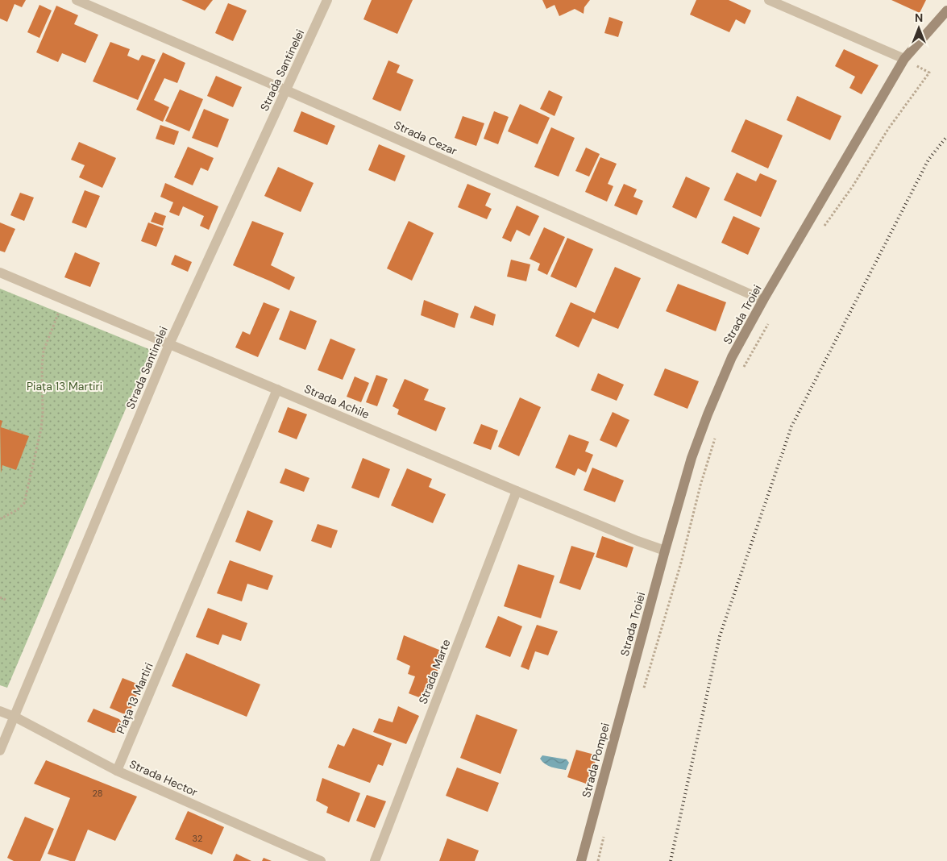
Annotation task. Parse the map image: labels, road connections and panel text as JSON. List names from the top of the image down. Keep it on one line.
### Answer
{"streets":{"main road":["Strada Troiei","Strada Pompei"],"street":["Strada Santinelei","Strada Cezar","Strada Achile","Strada Marte","Piața 13 Martiri","Strada Hector"]},"crossings":[["Strada Santinelei","Strada Cezar"],["Strada Santinelei","Strada Achile"],["Strada Santinelei","Strada Hector"],["Strada Cezar","Strada Troiei"],["Strada Troiei","Strada Achile"],["Strada Troiei","Strada Pompei"],["Strada Achile","Strada Marte"],["Strada Achile","Piața 13 Martiri"],["Piața 13 Martiri","Strada Hector"]],"parks":["Piața 13 Martiri"],"house_numbers":["28","32"],"north":"top"}
